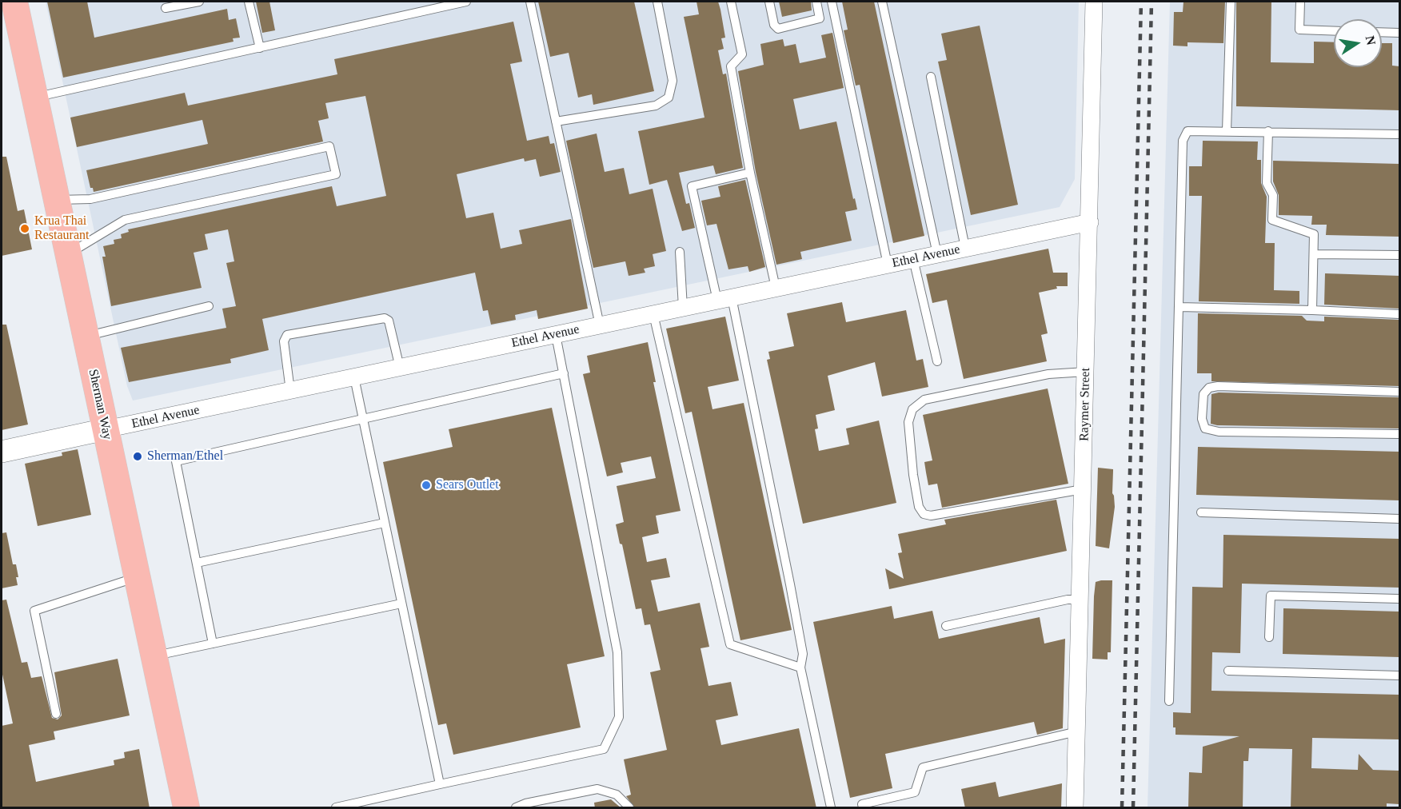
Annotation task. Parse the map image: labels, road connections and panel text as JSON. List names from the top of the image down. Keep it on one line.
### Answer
{"streets":{"main road":["Sherman Way"],"street":["Ethel Avenue","Raymer Street"]},"crossings":[["Ethel Avenue","Sherman Way"],["Ethel Avenue","Raymer Street"]],"places":["Krua Thai Restaurant","Sherman/Ethel","Sears Outlet"],"north":"right"}
